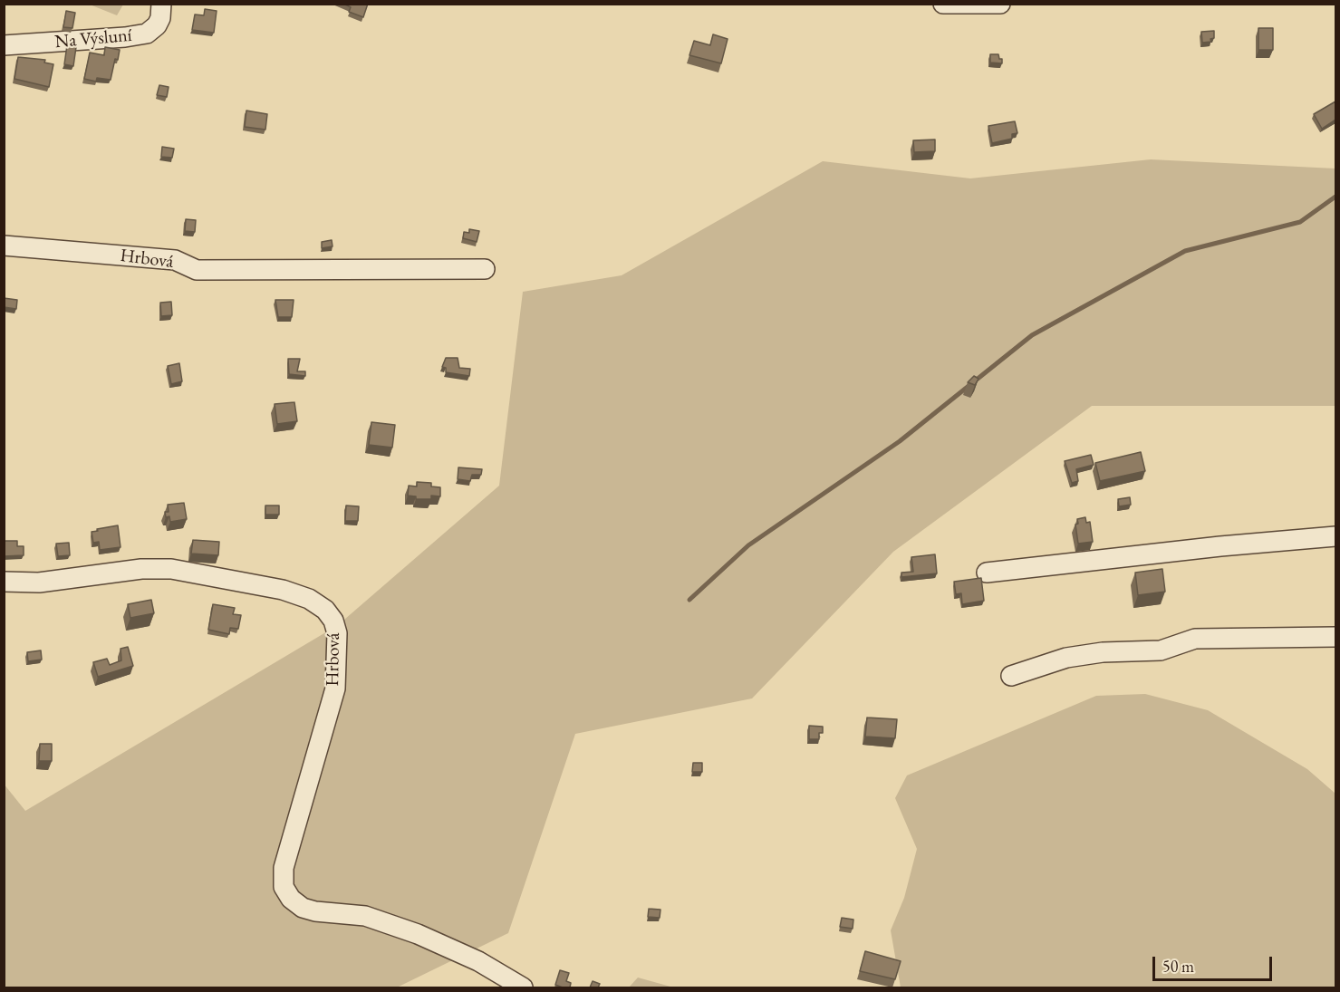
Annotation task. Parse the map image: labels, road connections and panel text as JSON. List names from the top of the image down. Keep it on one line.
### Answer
{"streets":{"street":["Na Výsluní","Hrbová"]},"scale_bar":"50 m"}
